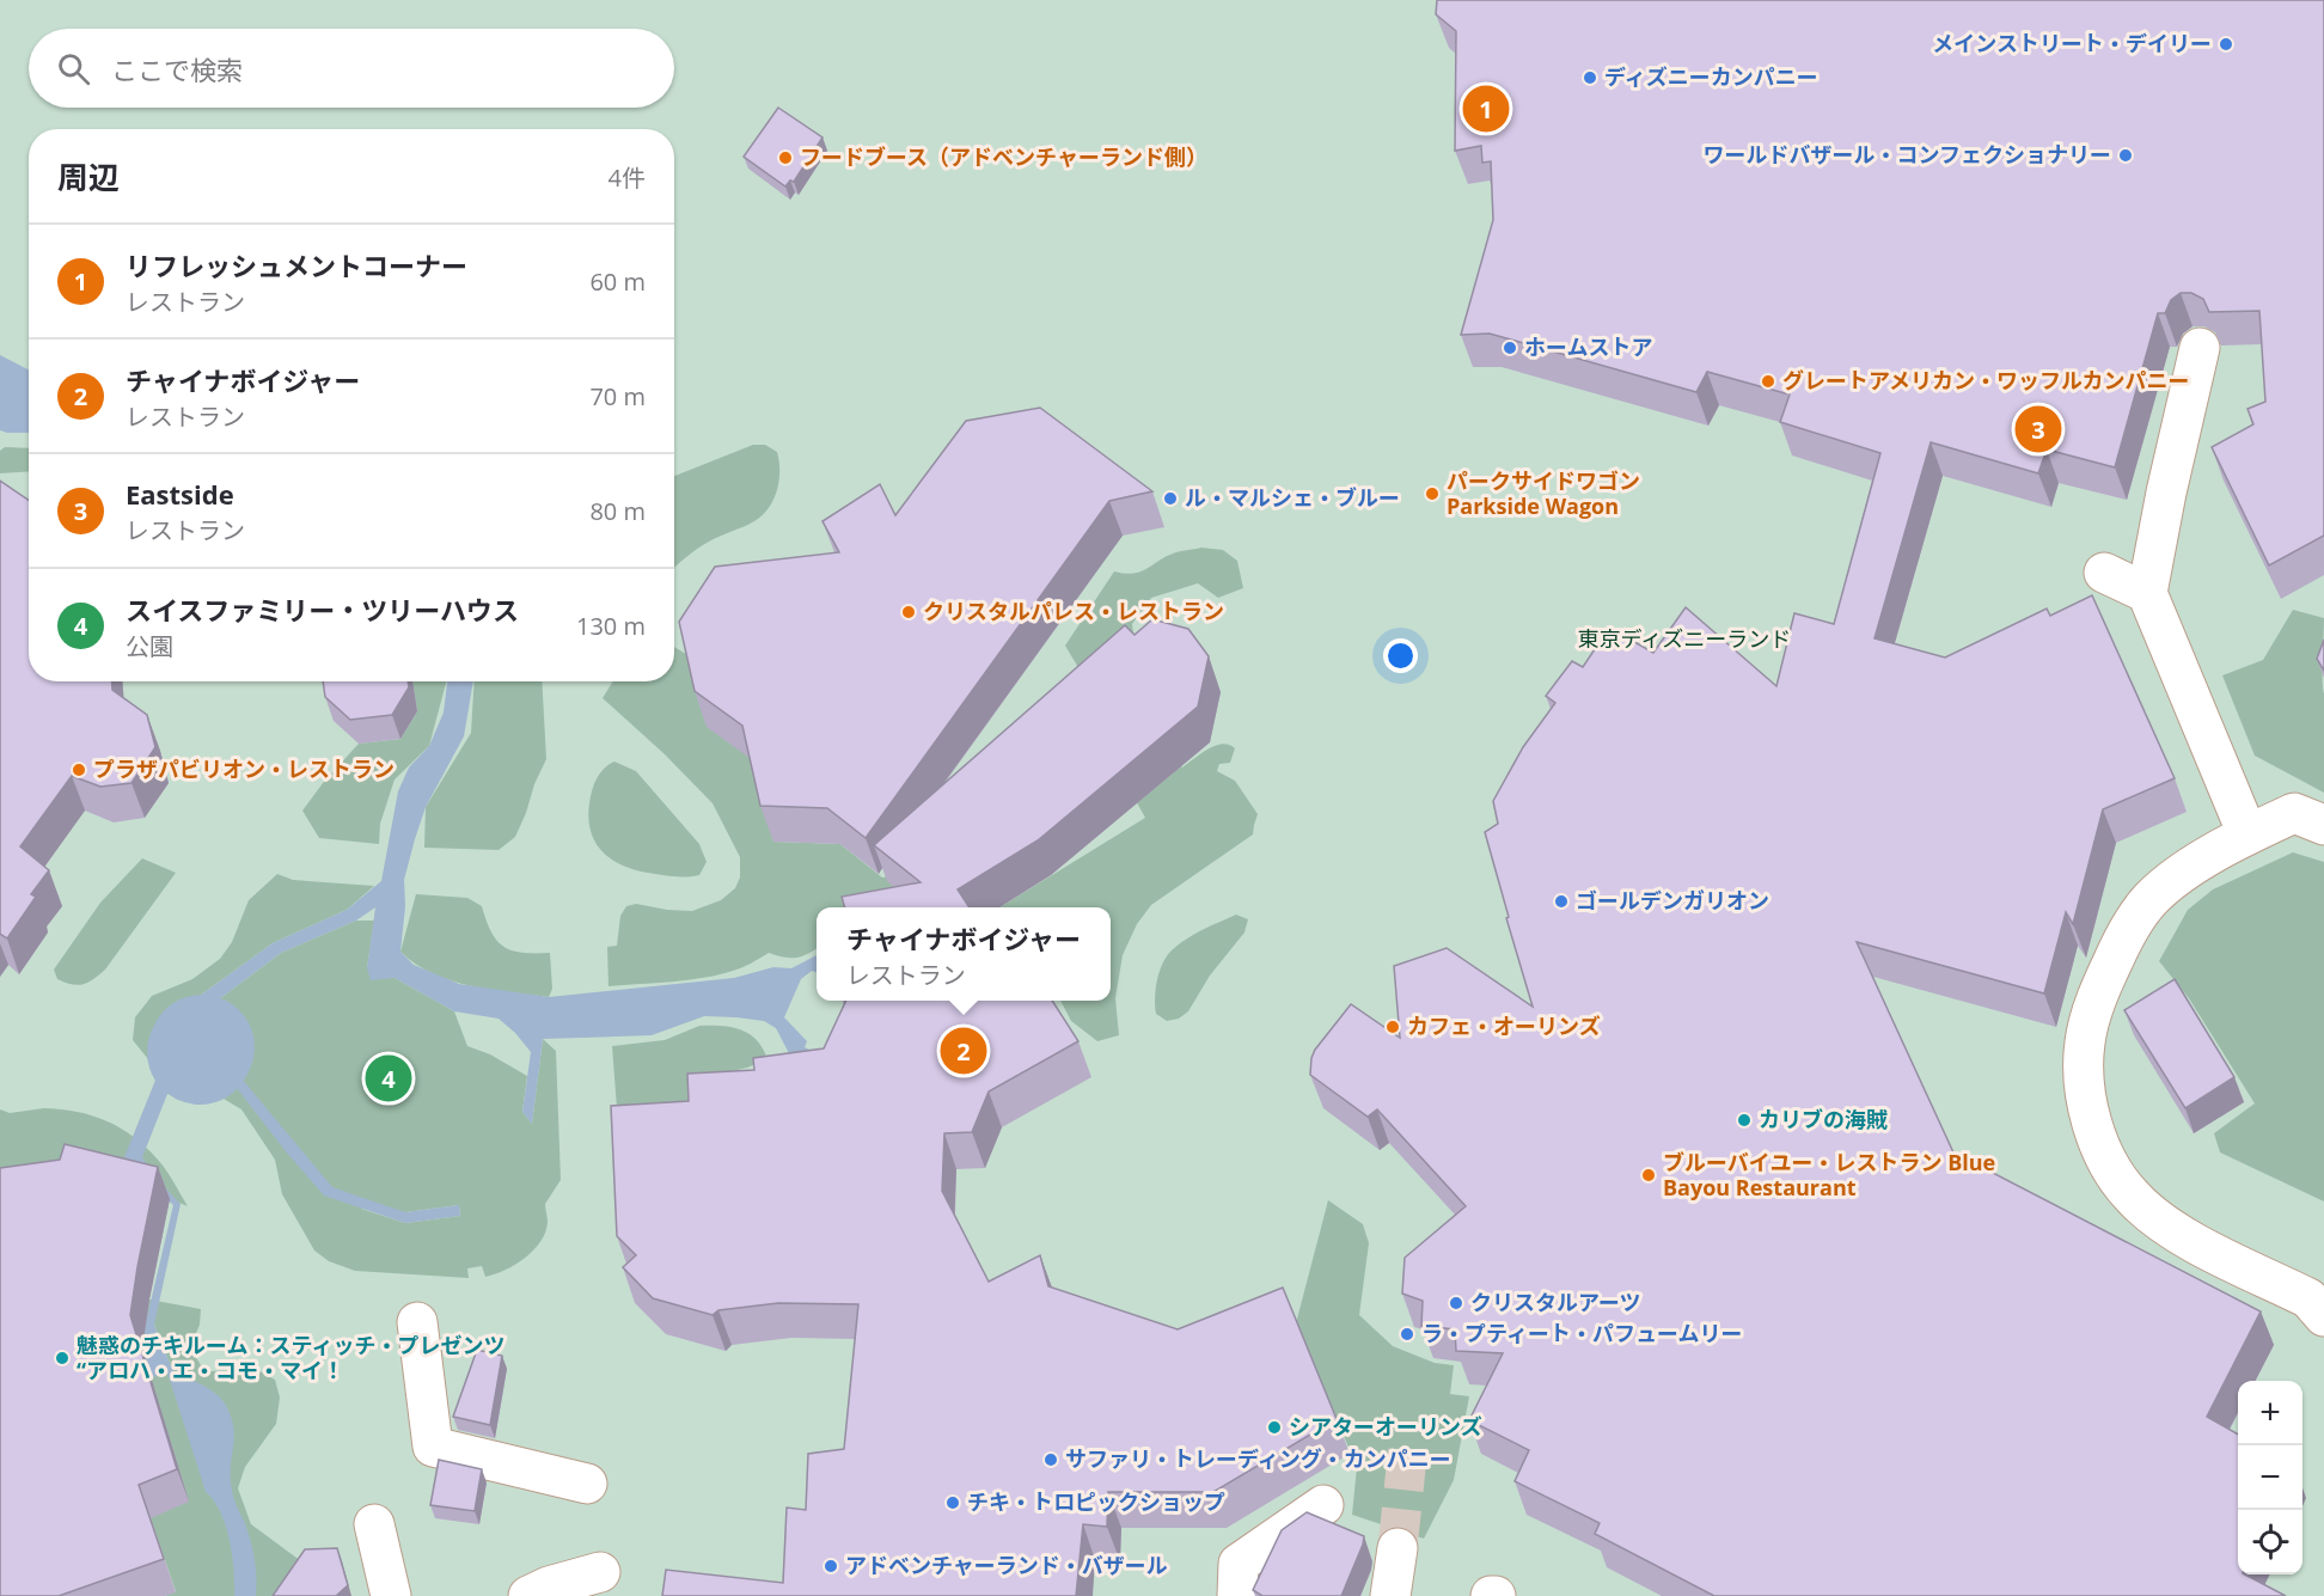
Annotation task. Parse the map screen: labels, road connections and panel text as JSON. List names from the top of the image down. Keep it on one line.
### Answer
{"parks":["東京ディズニーランド"],"places":["メインストリート・デイリー","ディズニーカンパニー","ワールドバザール・コンフェクショナリー","フードブース（アドベンチャーランド側）","ホームストア","グレートアメリカン・ワッフルカンパニー","パークサイドワゴン Parkside Wagon","ル・マルシェ・ブルー","クリスタルパレス・レストラン","プラザパビリオン・レストラン","ゴールデンガリオン","カフェ・オーリンズ","カリブの海賊","ブルーバイユー・レストラン Blue Bayou Restaurant","クリスタルアーツ","ラ・プティート・パフュームリー","魅惑のチキルーム：スティッチ・プレゼンツ “アロハ・エ・コモ・マイ！","シアターオーリンズ","サファリ・トレーディング・カンパニー","チキ・トロピックショップ","アドベンチャーランド・バザール"],"page":{"search":"ここで検索","pins":["1","3","2","4"],"heading":["周辺","4件"],"list":[{"mark":"1","name":"リフレッシュメントコーナー","note":"レストラン","value":"60 m"},{"mark":"2","name":"チャイナボイジャー","note":"レストラン","value":"70 m"},{"mark":"3","name":"Eastside","note":"レストラン","value":"80 m"},{"mark":"4","name":"スイスファミリー・ツリーハウス","note":"公園","value":"130 m"}],"popup":["チャイナボイジャー","レストラン"],"map_buttons":["+","−"]}}
